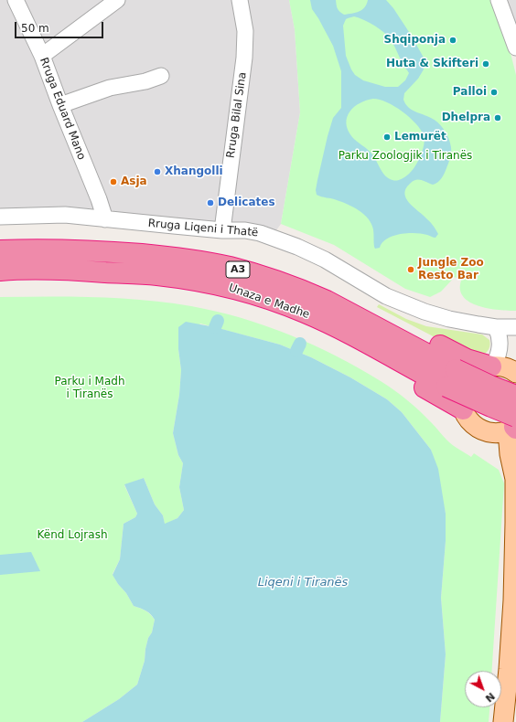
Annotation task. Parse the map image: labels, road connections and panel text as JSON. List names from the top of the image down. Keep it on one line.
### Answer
{"streets":{"highway":["A3","Unaza e Madhe"],"street":["Rruga Eduard Mano","Rruga Bilal Sina","Rruga Liqeni i Thatë"]},"crossings":[["Rruga Eduard Mano","Rruga Liqeni i Thatë"],["Rruga Bilal Sina","Rruga Liqeni i Thatë"]],"water":["Liqeni i Tiranës"],"parks":["Parku Zoologjik i Tiranës","Parku i Madh i Tiranës","Kënd Lojrash"],"places":["Shqiponja","Huta & Skifteri","Palloi","Dhelpra","Lemurët","Xhangolli","Asja","Delicates","Jungle Zoo Resto Bar"],"scale_bar":"50 m","north":"bottom right"}
